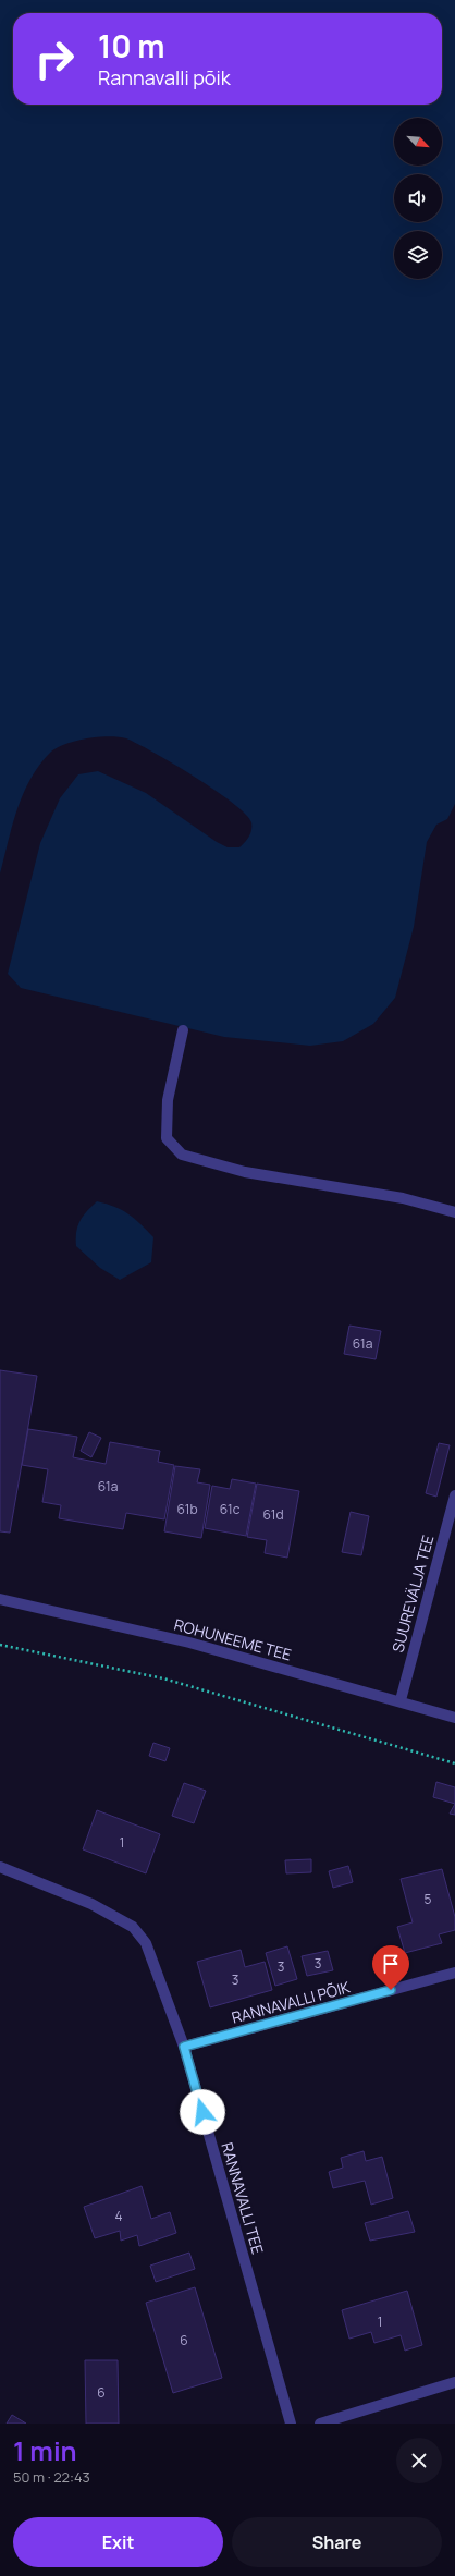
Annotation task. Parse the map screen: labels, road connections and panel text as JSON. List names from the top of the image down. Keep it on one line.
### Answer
{"streets":{"street":["SUUREVÄLJA TEE","ROHUNEEME TEE","RANNAVALLI PÕIK","RANNAVALLI TEE"]},"crossings":[["SUUREVÄLJA TEE","ROHUNEEME TEE"],["RANNAVALLI PÕIK","RANNAVALLI TEE"]],"house_numbers":["61a","61a","61b","61c","61d","1","5","3","3","3","4","1","6","6"],"north":"bottom right","page":{"turn":["10 m","Rannavalli põik"],"heading":["1 min","50 m · 22:43"],"buttons":["Exit","Share"]}}
